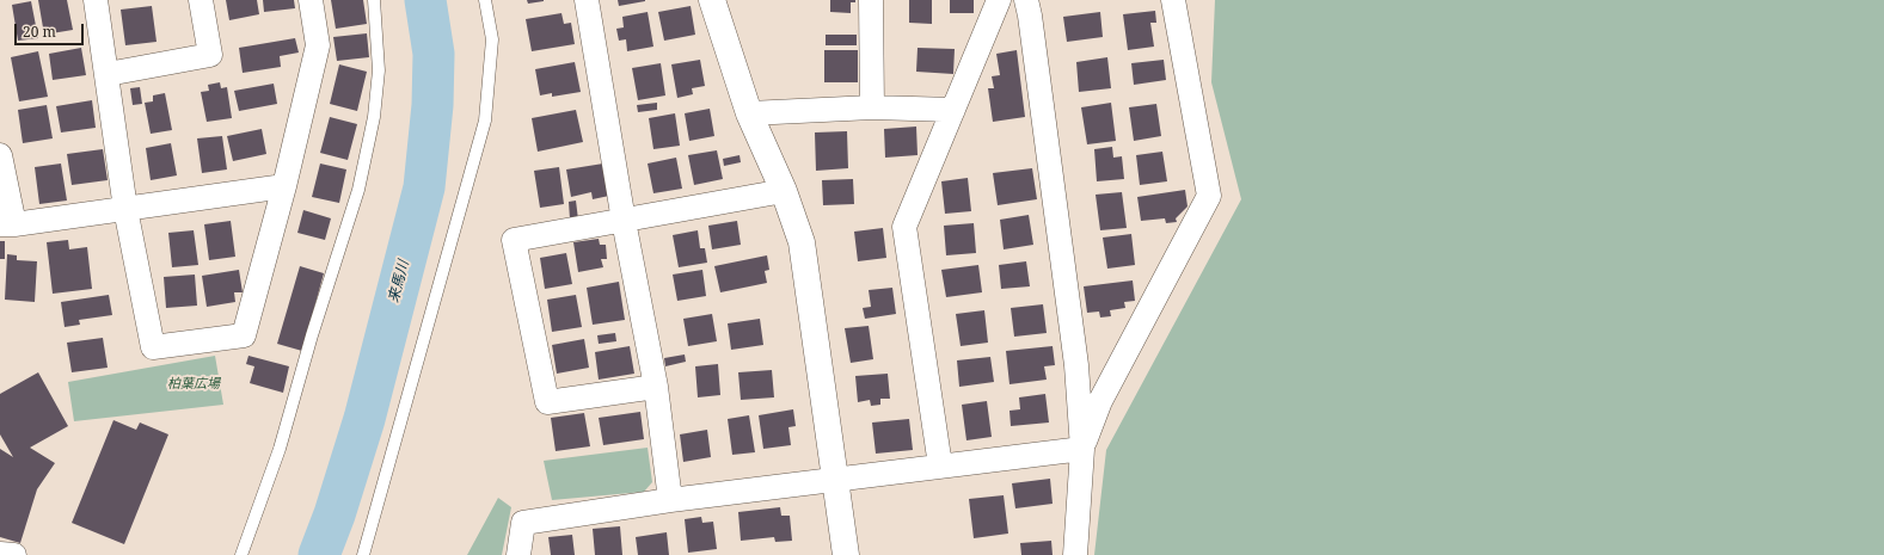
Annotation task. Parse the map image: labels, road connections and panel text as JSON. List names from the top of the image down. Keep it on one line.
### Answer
{"water":["来馬川"],"parks":["柏葉広場"],"scale_bar":"20 m"}
